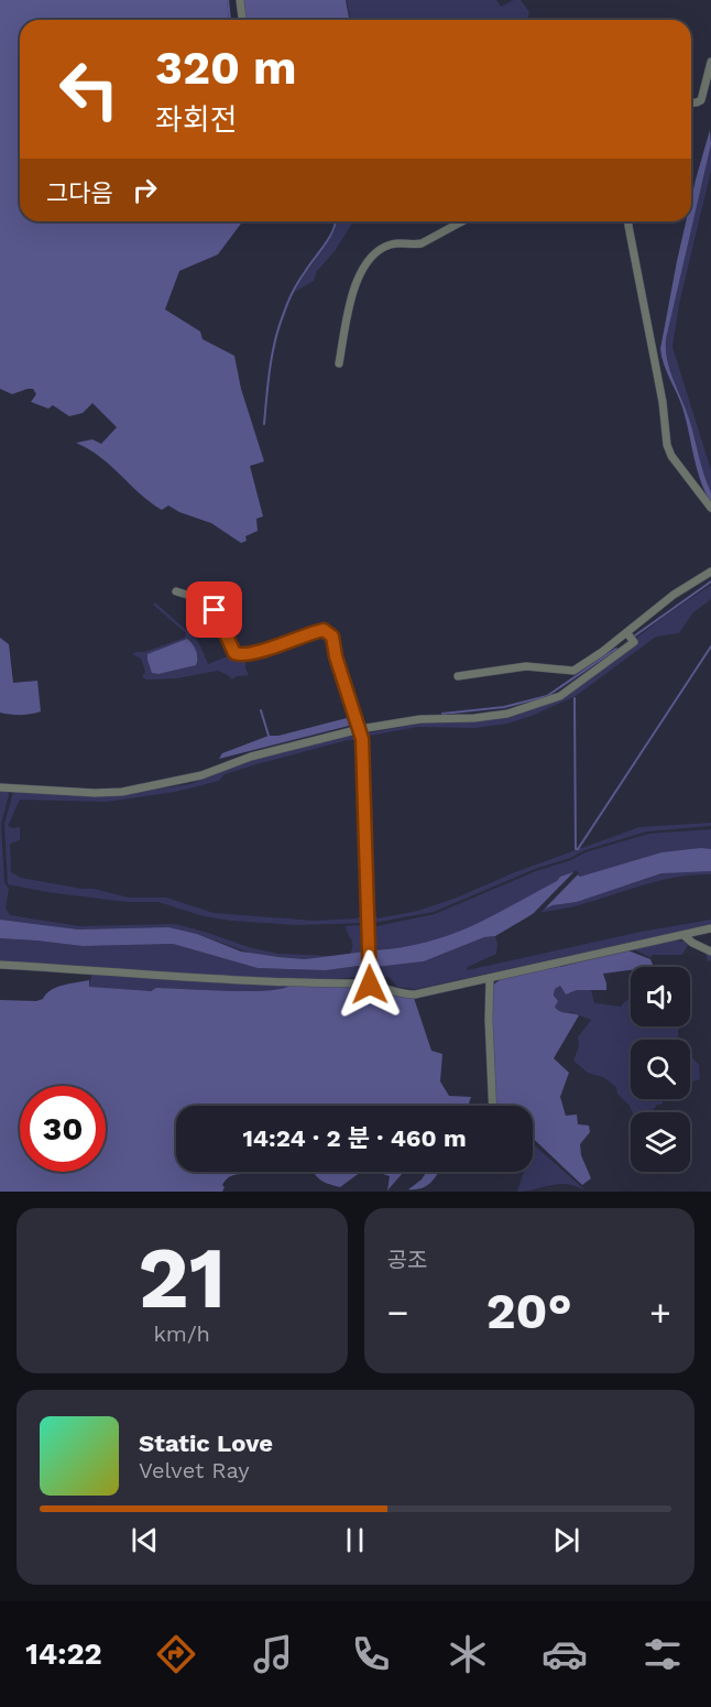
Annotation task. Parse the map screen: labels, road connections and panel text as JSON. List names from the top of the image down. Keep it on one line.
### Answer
{"page":{"turn":["320 m","좌회전"],"then":"그다음","limit":"30","trip":"14:24 · 2 분 · 460 m","tile":[["21","km/h"],"공조"],"heat":["−","20°","+"],"song":["Static Love","Velvet Ray"],"tabs":"14:22"}}
